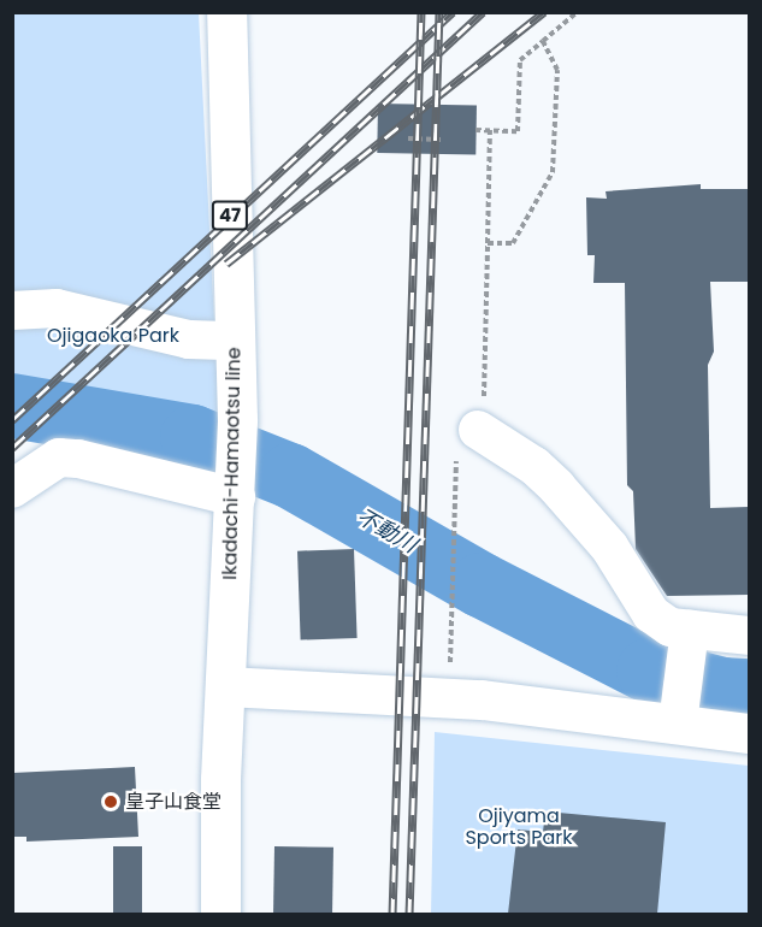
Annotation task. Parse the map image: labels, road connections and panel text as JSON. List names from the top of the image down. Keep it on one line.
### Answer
{"streets":{"main road":["47","Ikadachi-Hamaotsu line"]},"water":["不動川"],"parks":["Ojigaoka Park","Ojiyama Sports Park"],"places":["皇子山食堂"]}
